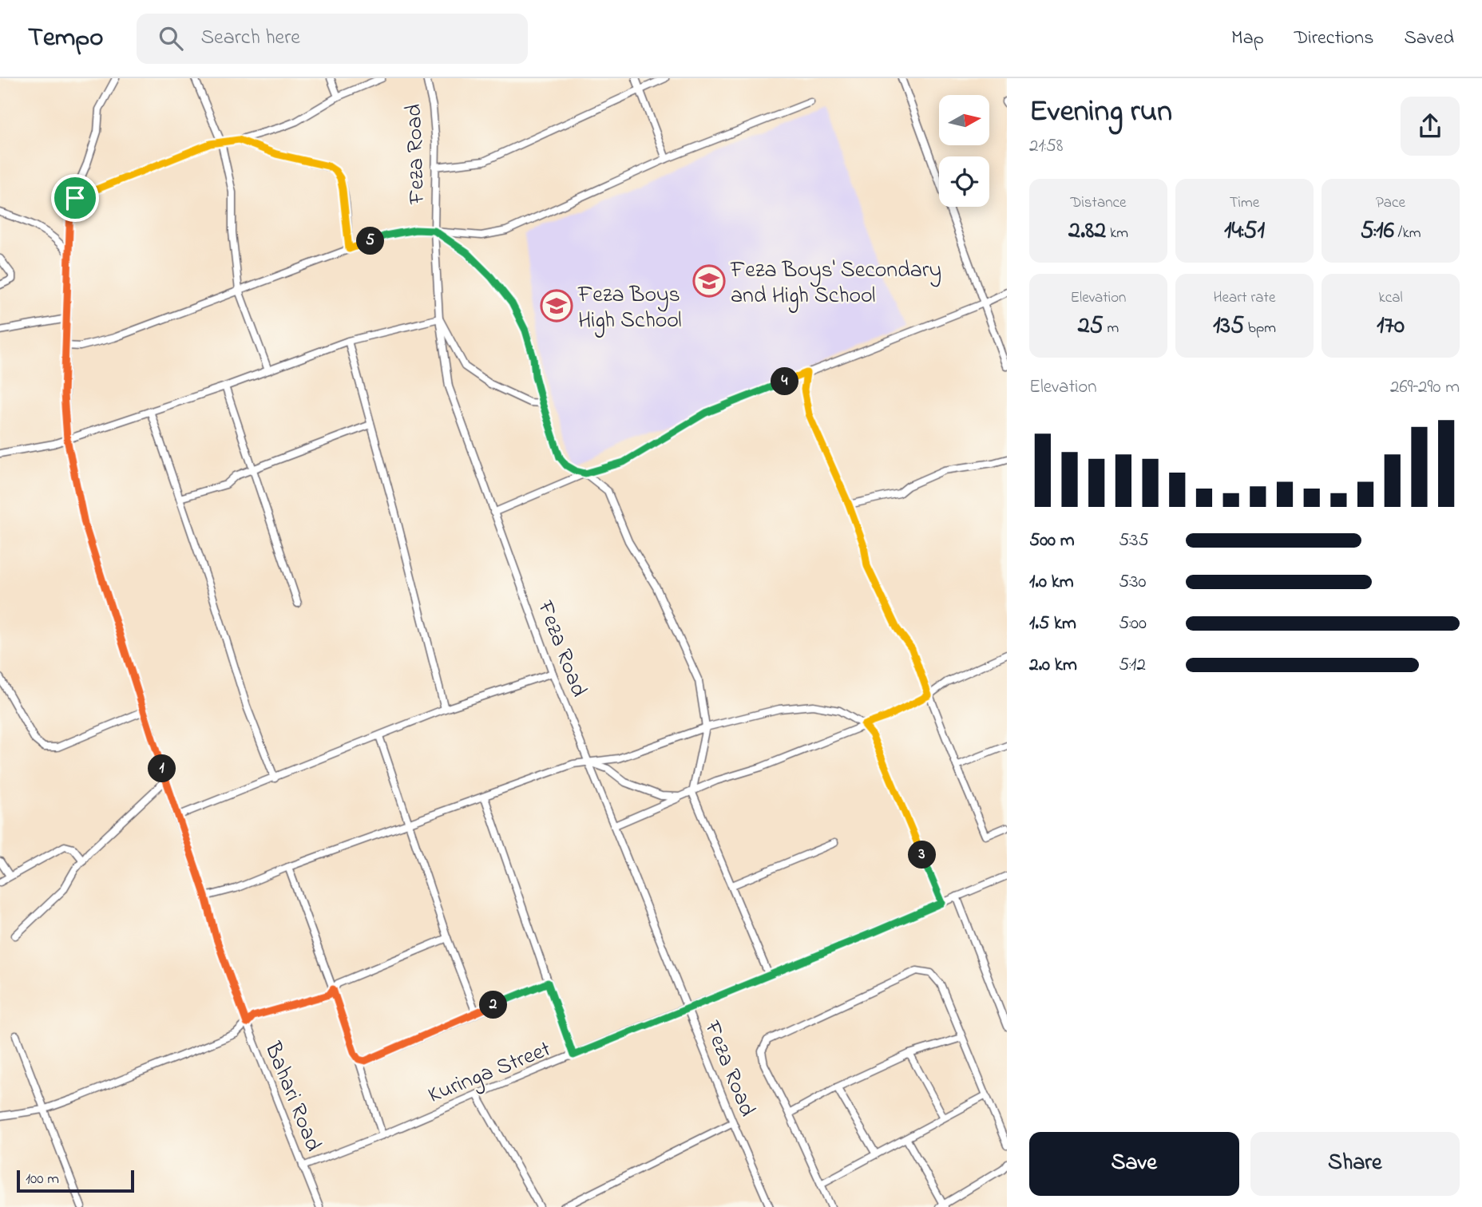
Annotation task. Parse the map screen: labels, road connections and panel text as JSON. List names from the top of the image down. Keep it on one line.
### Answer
{"streets":{"street":["Feza Road","Kuringa Street","Bahari Road"]},"crossings":[["Feza Road","Kuringa Street"],["Kuringa Street","Bahari Road"]],"places":{"school or university":["Feza Boys' Secondary and High School","Feza Boys High School"]},"scale_bar":"100 m","north":"right","page":{"header":"Tempo","search":"Search here","nav":["Map","Directions","Saved"],"heading":["Evening run","21:58"],"stats":[["Distance","2.82 km"],["Time","14:51"],["Pace","5:16 /km"],["Elevation","25 m"],["Heart rate","135 bpm"],["kcal","170"]],"pins":["5","4","1","3","2"],"chart":["Elevation","269–290 m"],"list":[{"name":"500 m","note":"5:35"},{"name":"1.0 km","note":"5:30"},{"name":"1.5 km","note":"5:00"},{"name":"2.0 km","note":"5:12"}],"buttons":["Save","Share"],"scale":"100 m"}}
